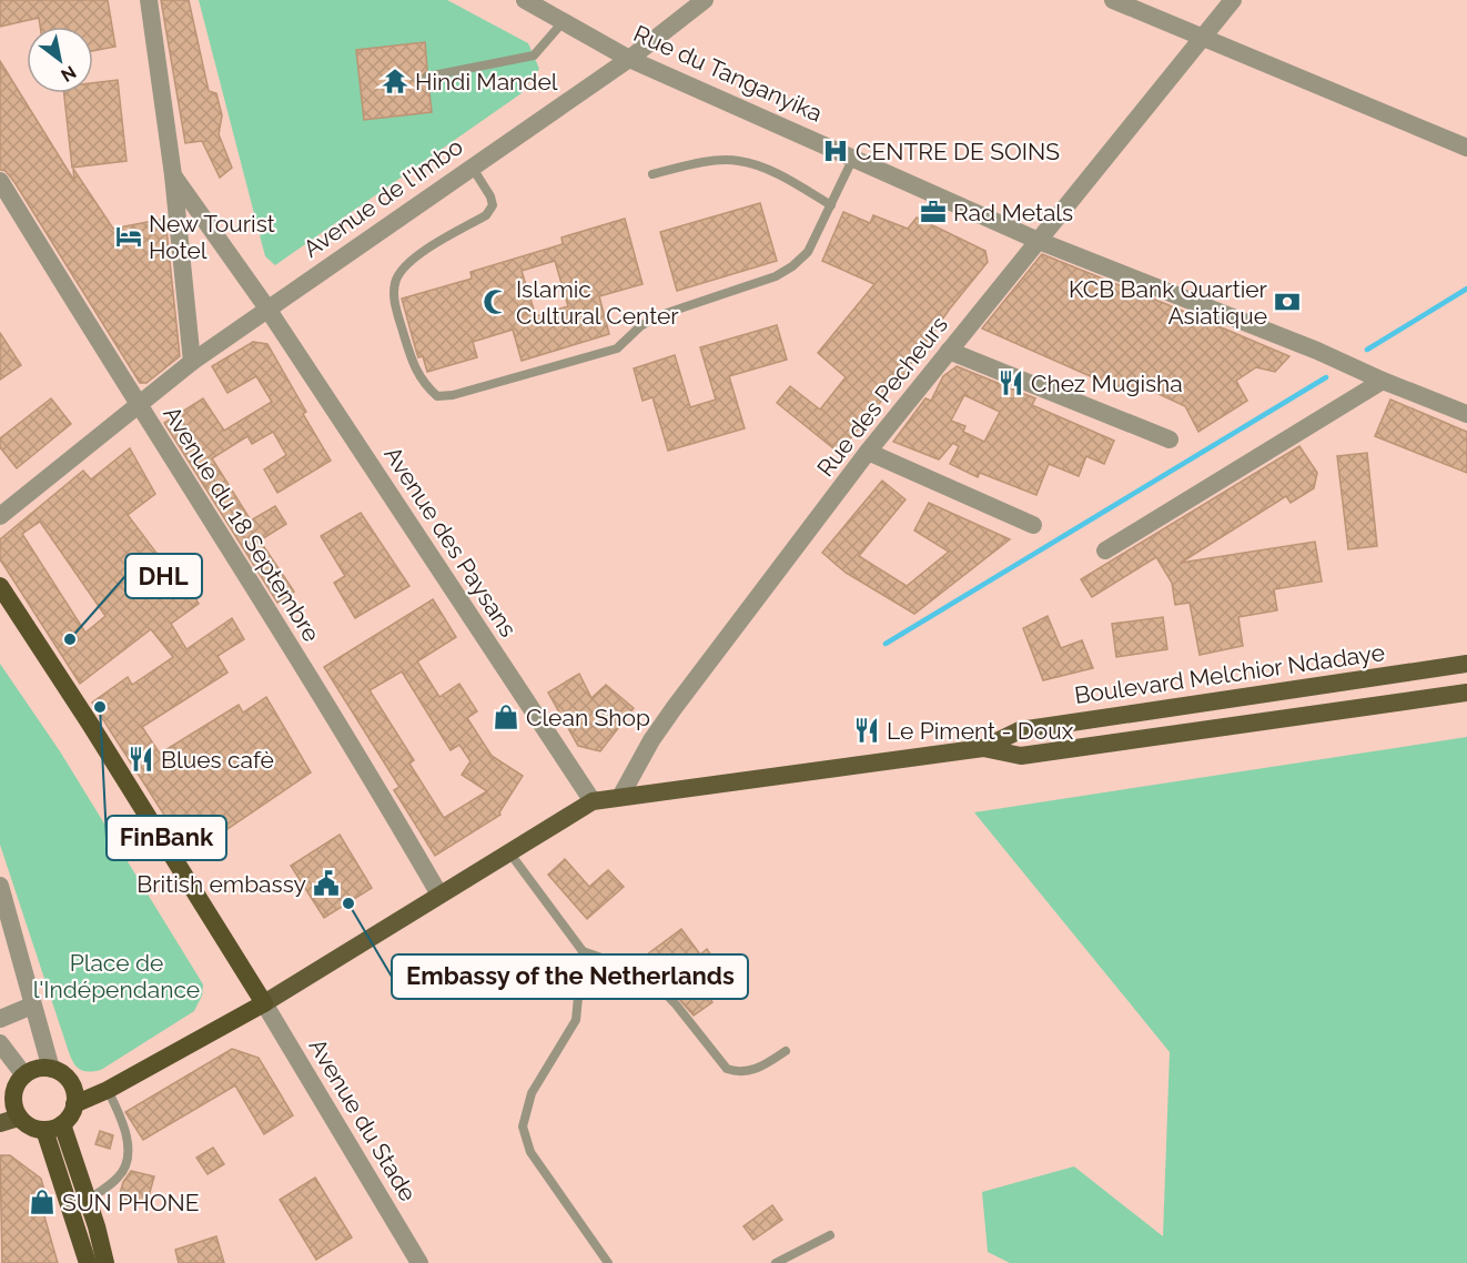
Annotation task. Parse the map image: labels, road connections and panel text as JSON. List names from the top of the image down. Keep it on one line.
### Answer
{"streets":{"main road":["Boulevard Melchior Ndadaye"],"street":["Rue du Tanganyika","Avenue de l'Imbo","Rue des Pecheurs","Avenue du 18 Septembre","Avenue des Paysans","Avenue du Stade"]},"crossings":[["Rue du Tanganyika","Avenue de l'Imbo"],["Rue du Tanganyika","Rue des Pecheurs"],["Avenue de l'Imbo","Avenue du 18 Septembre"],["Avenue de l'Imbo","Avenue des Paysans"],["Rue des Pecheurs","Boulevard Melchior Ndadaye"],["Avenue du 18 Septembre","Boulevard Melchior Ndadaye"],["Avenue des Paysans","Boulevard Melchior Ndadaye"],["Boulevard Melchior Ndadaye","Avenue du Stade"]],"parks":["Place de l'Indépendance"],"places":{"temple":["Hindi Mandel"],"hospital":["CENTRE DE SOINS"],"office":["Rad Metals"],"hotel":["New Tourist Hotel"],"mosque":["Islamic Cultural Center"],"bank":["KCB Bank Quartier Asiatique"],"restaurant":["Chez Mugisha","Le Piment - Doux","Blues cafè"],"other":["DHL","FinBank","Embassy of the Netherlands"],"shop":["Clean Shop","SUN PHONE"],"public building":["British embassy"]},"north":"bottom right"}
